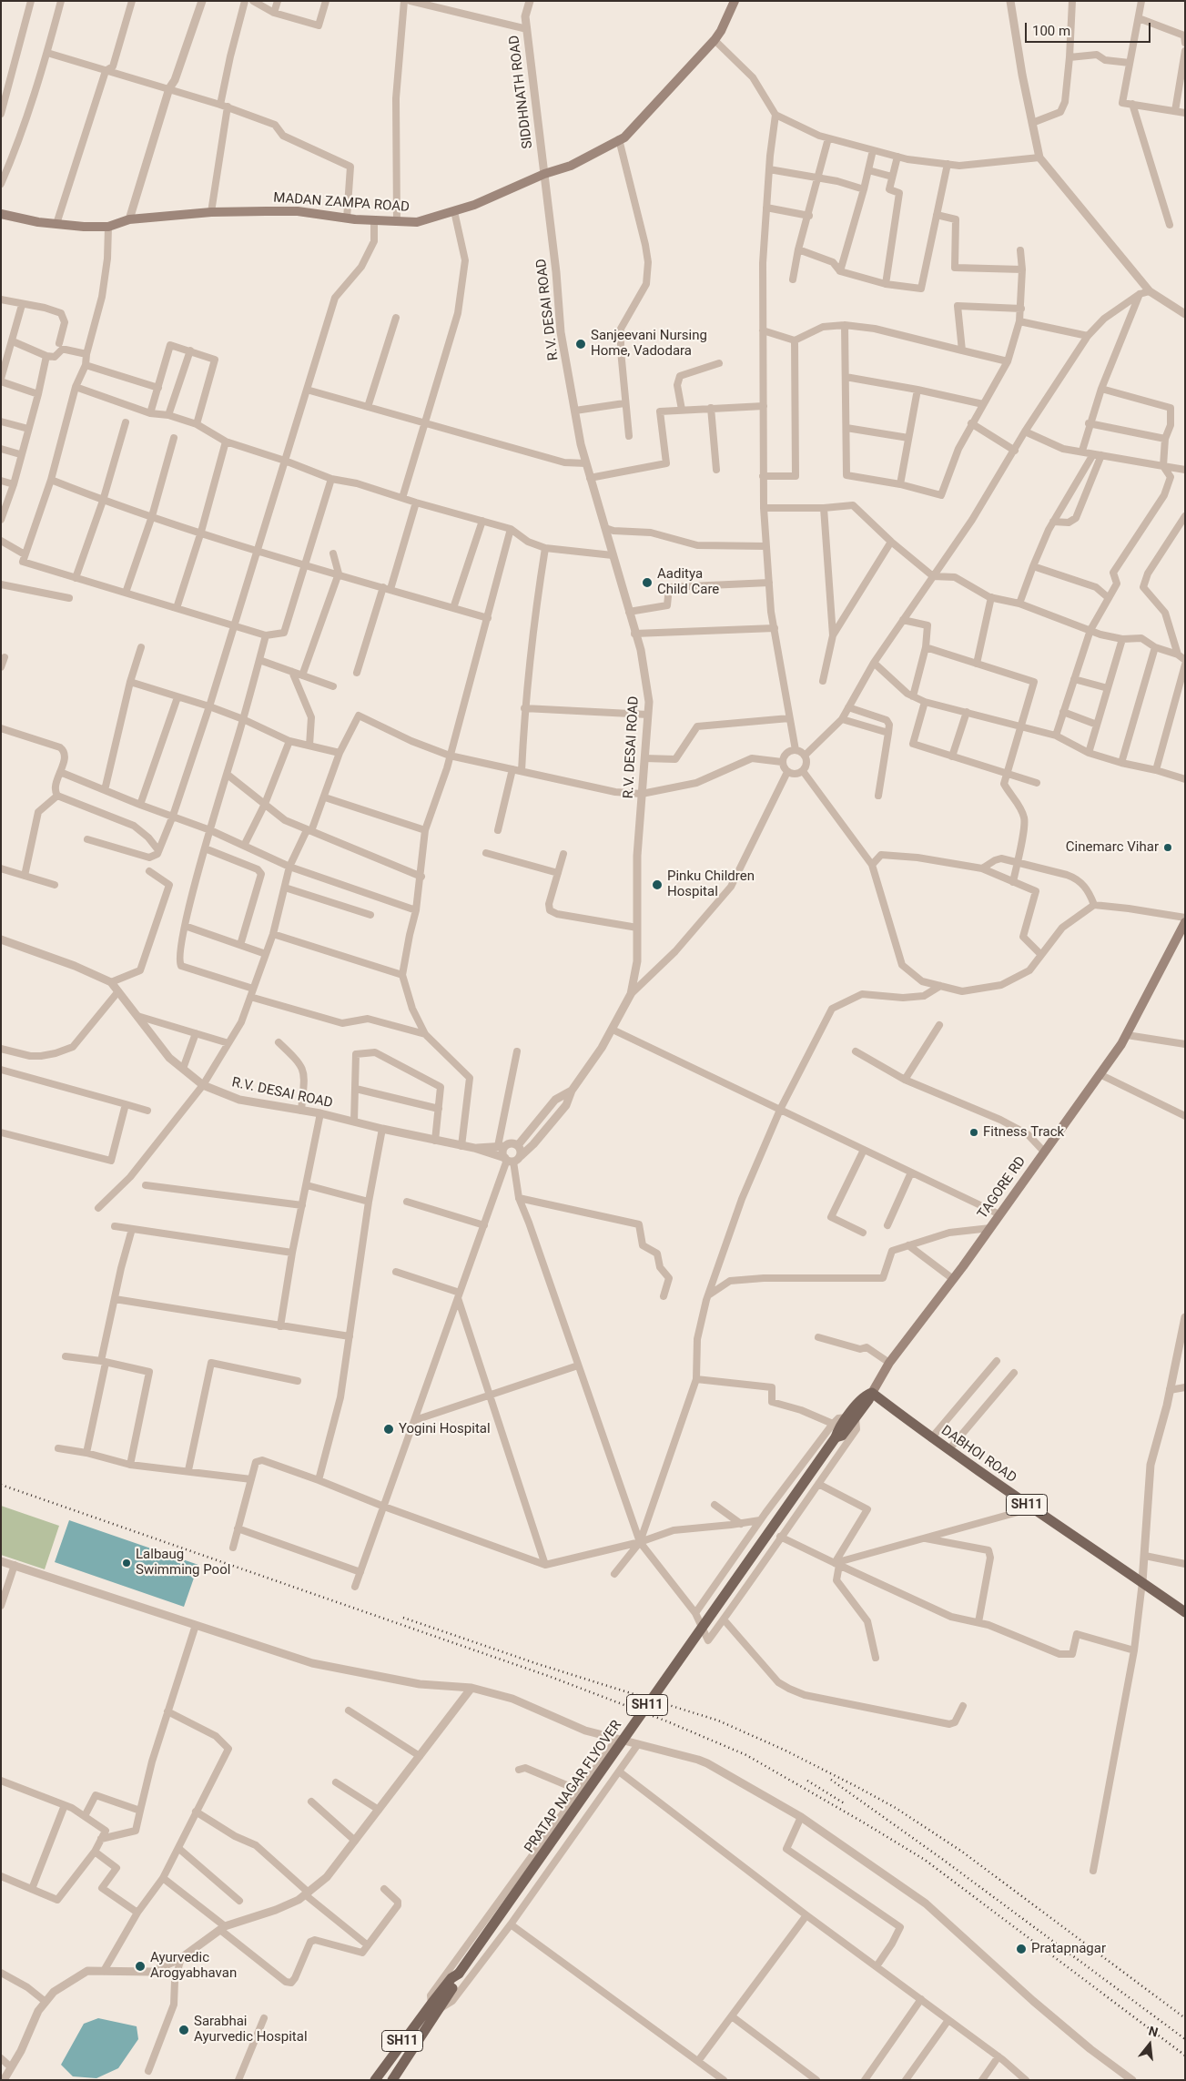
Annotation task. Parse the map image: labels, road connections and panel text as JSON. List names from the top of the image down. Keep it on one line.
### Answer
{"streets":{"main road":["MADAN ZAMPA ROAD","TAGORE RD","DABHOI ROAD","SH11","PRATAP NAGAR FLYOVER"],"street":["SIDDHNATH ROAD","R.V. DESAI ROAD"]},"crossings":[["SIDDHNATH ROAD","MADAN ZAMPA ROAD"],["SIDDHNATH ROAD","R.V. DESAI ROAD"],["MADAN ZAMPA ROAD","R.V. DESAI ROAD"],["TAGORE RD","DABHOI ROAD"],["TAGORE RD","PRATAP NAGAR FLYOVER"],["DABHOI ROAD","PRATAP NAGAR FLYOVER"],["SH11","PRATAP NAGAR FLYOVER"]],"places":["Sanjeevani Nursing Home, Vadodara","Aaditya Child Care","Cinemarc Vihar","Pinku Children Hospital","Fitness Track","Yogini Hospital","Lalbaug Swimming Pool","Pratapnagar","Ayurvedic Arogyabhavan","Sarabhai Ayurvedic Hospital"],"scale_bar":"100 m","north":"top"}
